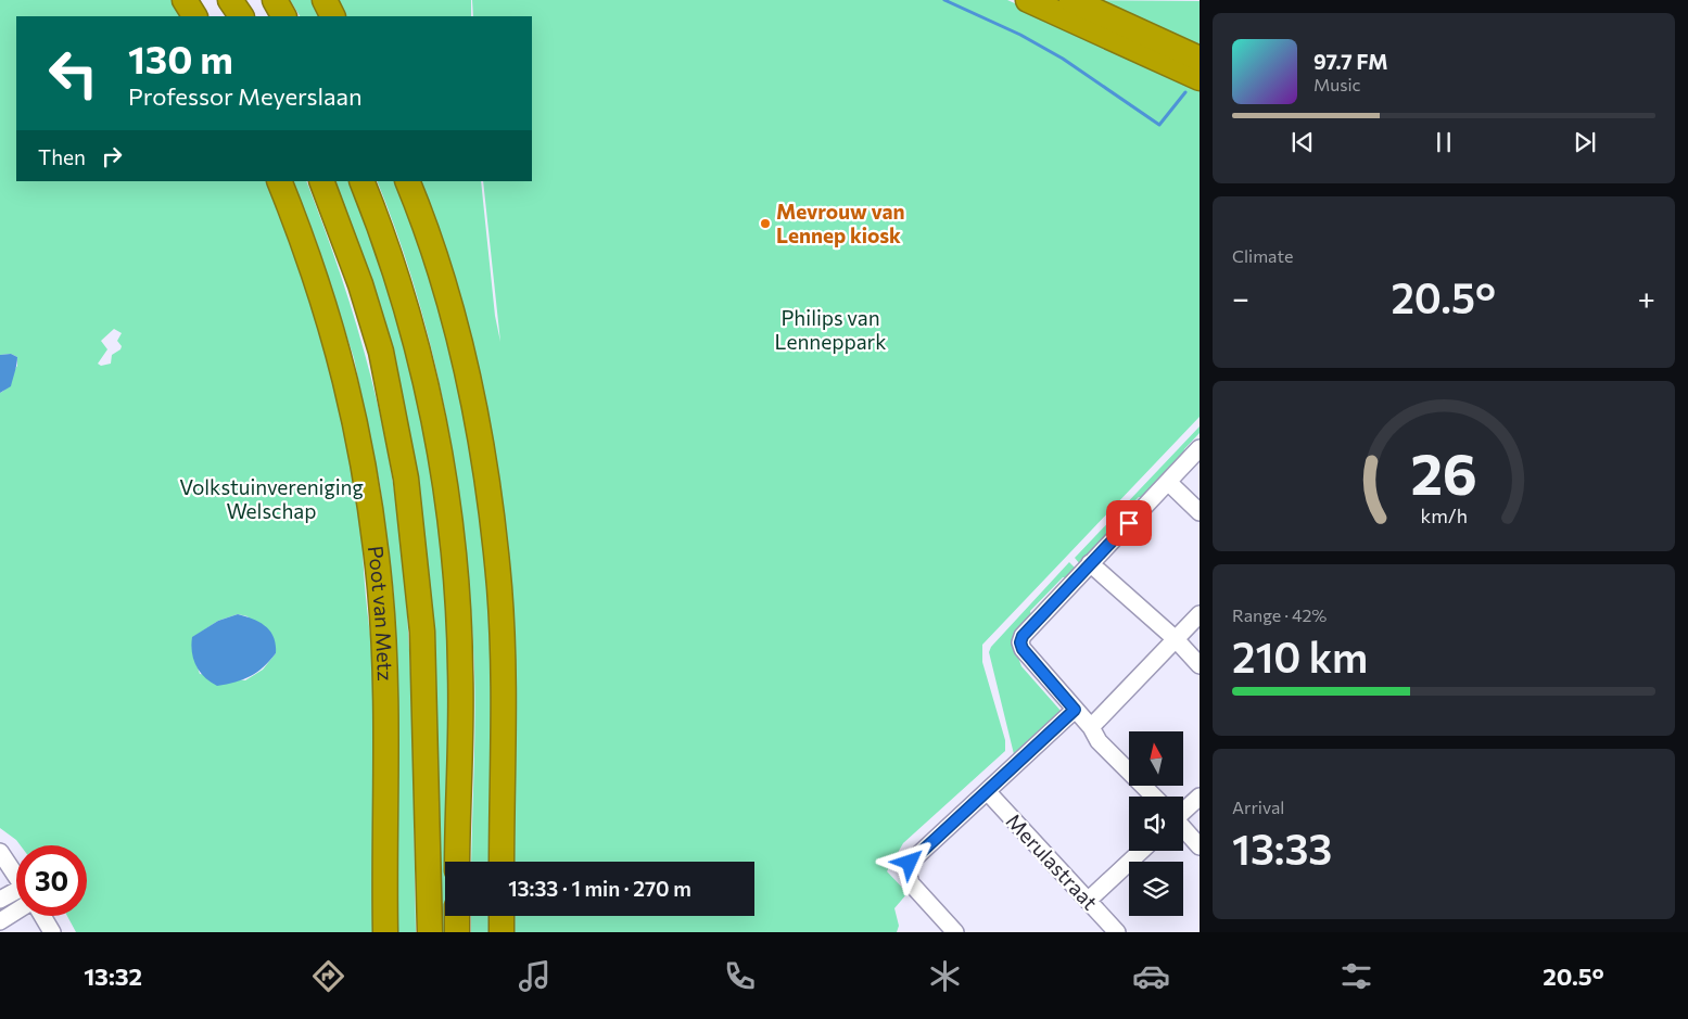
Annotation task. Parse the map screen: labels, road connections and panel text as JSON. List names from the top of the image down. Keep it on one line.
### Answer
{"streets":{"highway":["Poot van Metz"],"street":["Merulastraat"]},"parks":["Philips van Lenneppark","Volkstuinvereniging Welschap"],"places":["Mevrouw van Lennep kiosk"],"north":"top","page":{"turn":["130 m","Professor Meyerslaan"],"song":["97.7 FM","Music"],"then":"Then","tile":["Climate",["Range · 42%","210 km"],["Arrival","13:33"]],"heat":["−","20.5°","+"],"limit":"30","trip":"13:33 · 1 min · 270 m","tabs":["13:32","20.5°"],"gauge":["26","km/h"]}}
